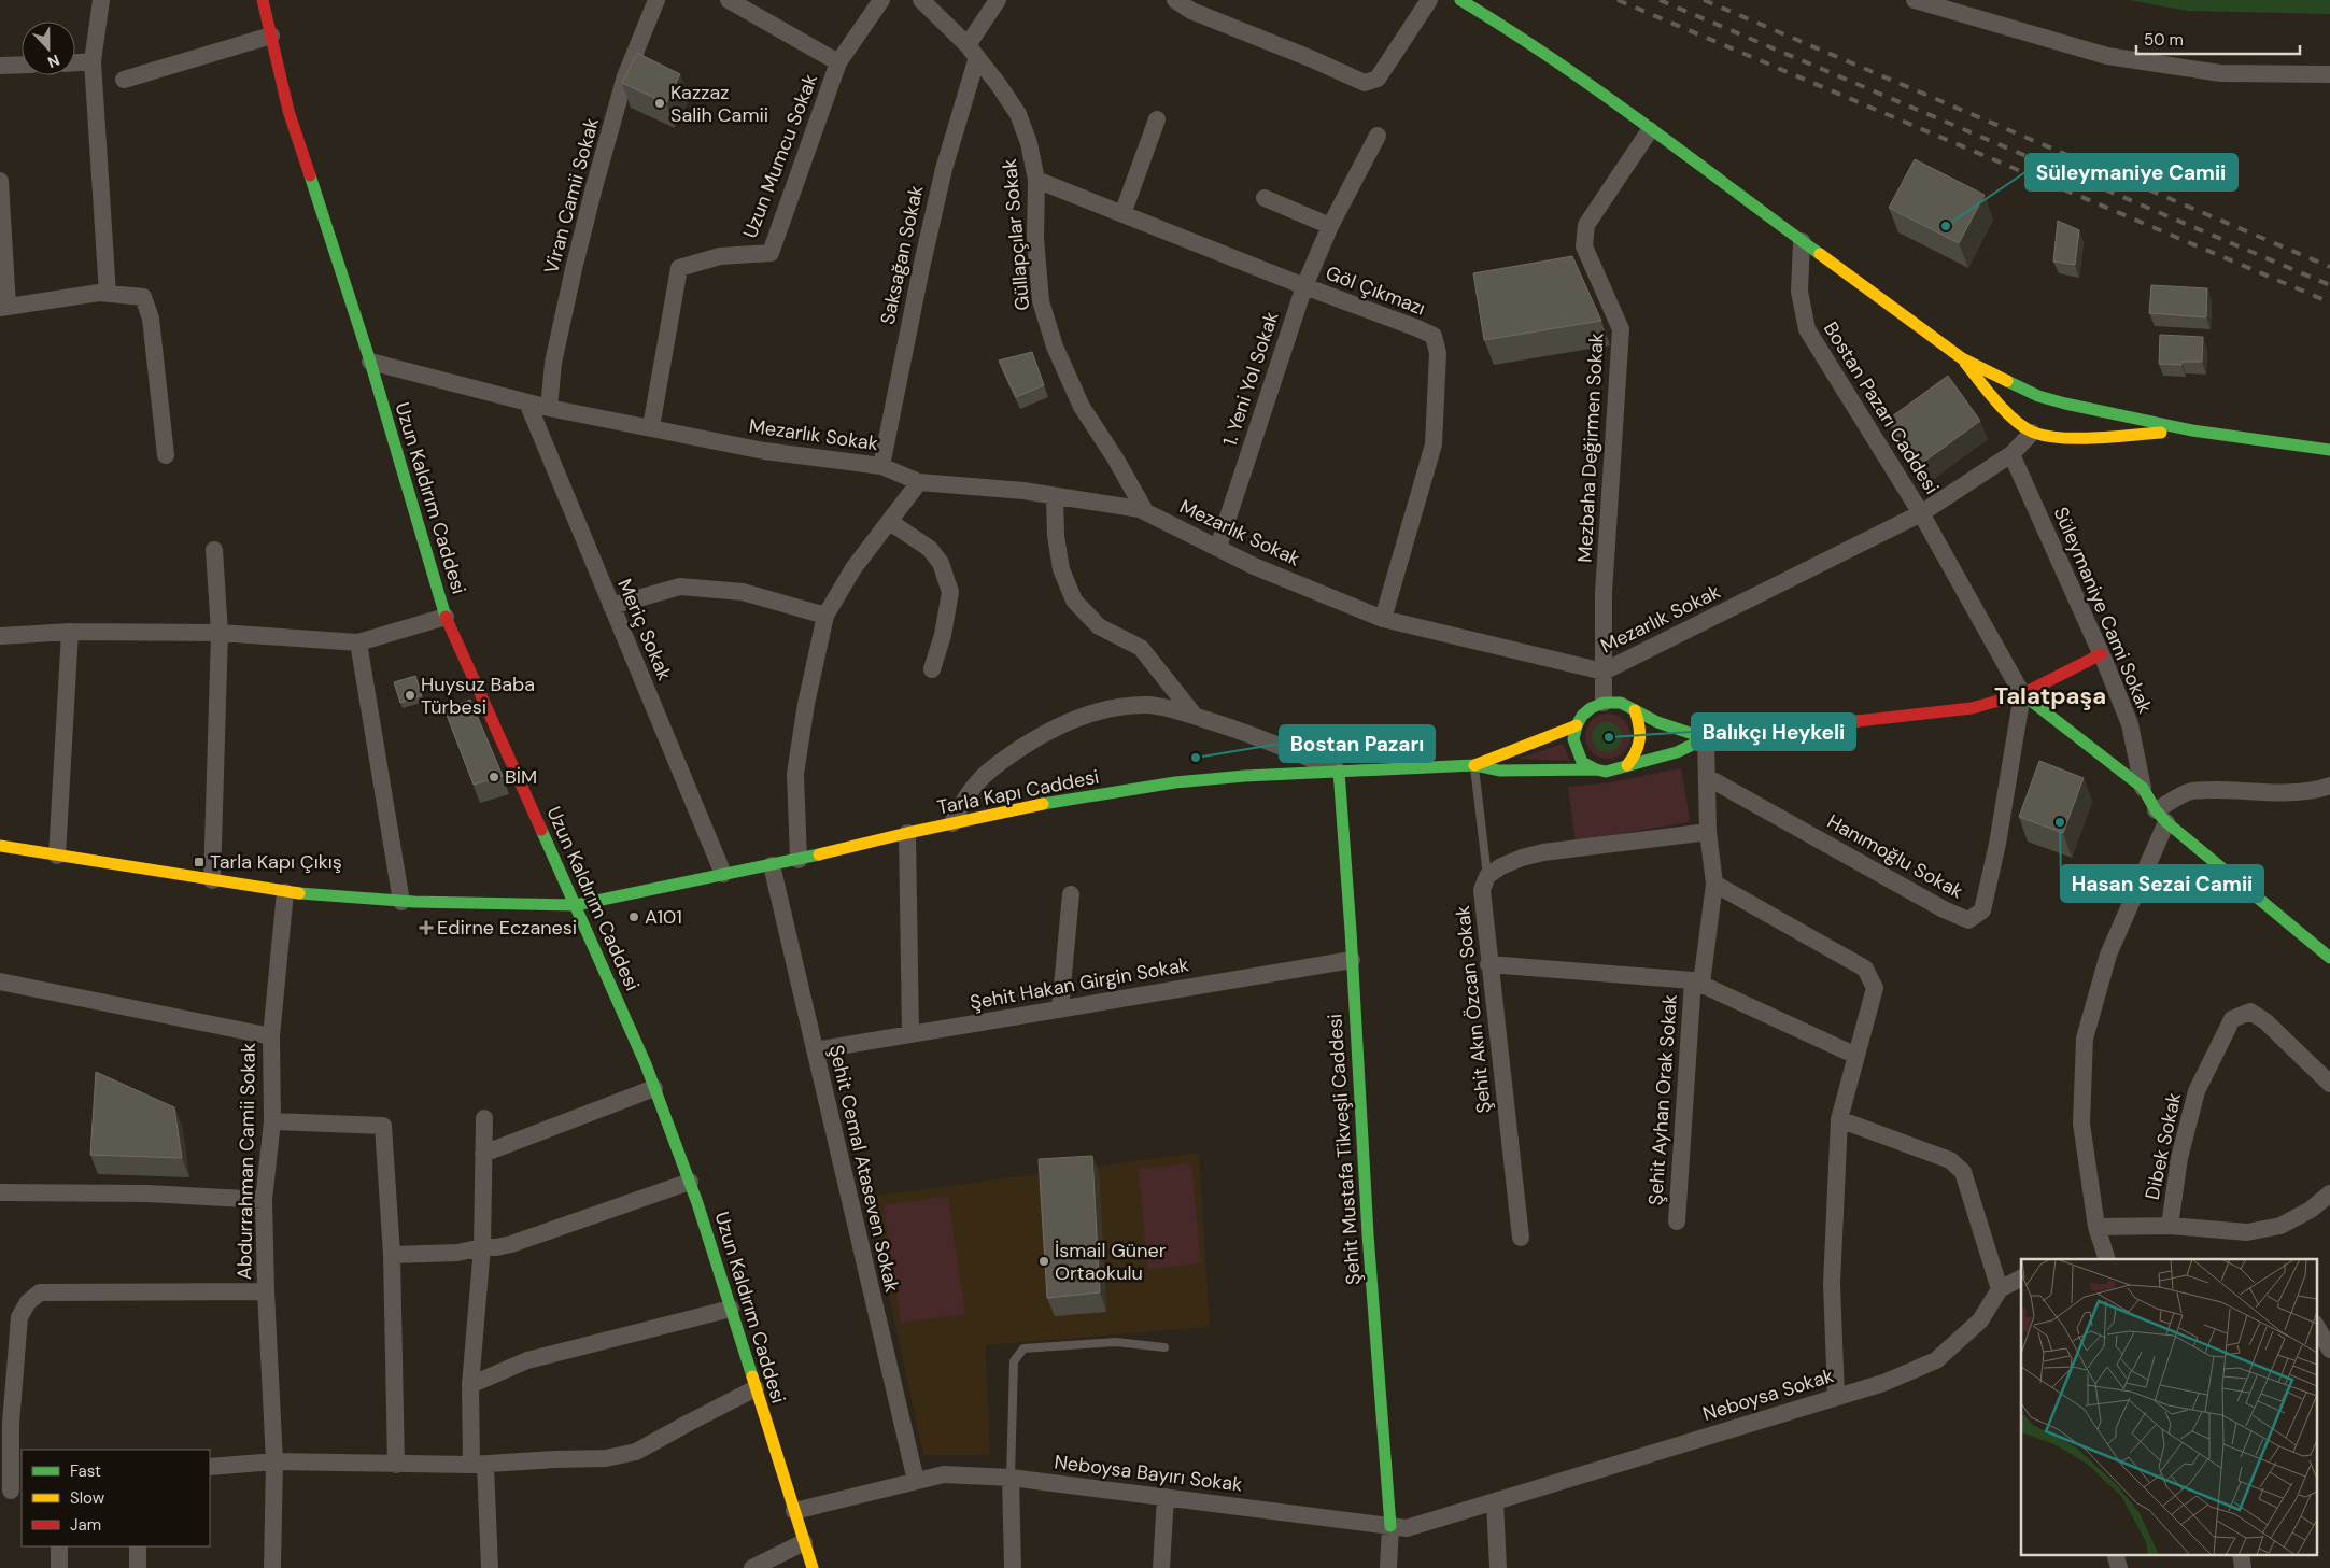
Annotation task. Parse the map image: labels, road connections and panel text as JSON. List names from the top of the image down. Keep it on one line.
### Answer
{"streets":{"main road":["Bostan Pazarı Caddesi","Uzun Kaldırım Caddesi","Tarla Kapı Caddesi","Şehit Mustafa Tikveşli Caddesi"],"street":["Uzun Mumcu Sokak","Viran Camii Sokak","Güllapçılar Sokak","Saksağan Sokak","Göl Çıkmazı","1. Yeni Yol Sokak","Mezarlık Sokak","Mezbaha Değirmen Sokak","Süleymaniye Cami Sokak","Meriç Sokak","Hanımoğlu Sokak","Şehit Hakan Girgin Sokak","Şehit Akın Özcan Sokak","Şehit Ayhan Orak Sokak","Dibek Sokak","Abdurrahman Camii Sokak","Şehit Cemal Ataseven Sokak","Neboysa Sokak","Neboysa Bayırı Sokak"]},"crossings":[["Uzun Mumcu Sokak","Mezarlık Sokak"],["Viran Camii Sokak","Mezarlık Sokak"],["Güllapçılar Sokak","Saksağan Sokak"],["Güllapçılar Sokak","Göl Çıkmazı"],["Güllapçılar Sokak","Mezarlık Sokak"],["Saksağan Sokak","Mezarlık Sokak"],["Göl Çıkmazı","1. Yeni Yol Sokak"],["Göl Çıkmazı","Mezarlık Sokak"],["1. Yeni Yol Sokak","Mezarlık Sokak"],["Bostan Pazarı Caddesi","Mezarlık Sokak"],["Bostan Pazarı Caddesi","Süleymaniye Cami Sokak"],["Bostan Pazarı Caddesi","Tarla Kapı Caddesi"],["Bostan Pazarı Caddesi","Hanımoğlu Sokak"],["Mezarlık Sokak","Mezbaha Değirmen Sokak"],["Mezarlık Sokak","Uzun Kaldırım Caddesi"],["Mezarlık Sokak","Süleymaniye Cami Sokak"],["Mezarlık Sokak","Meriç Sokak"],["Mezbaha Değirmen Sokak","Tarla Kapı Caddesi"],["Uzun Kaldırım Caddesi","Tarla Kapı Caddesi"],["Uzun Kaldırım Caddesi","Neboysa Bayırı Sokak"],["Meriç Sokak","Tarla Kapı Caddesi"],["Tarla Kapı Caddesi","Hanımoğlu Sokak"],["Tarla Kapı Caddesi","Şehit Ayhan Orak Sokak"],["Tarla Kapı Caddesi","Şehit Mustafa Tikveşli Caddesi"],["Tarla Kapı Caddesi","Abdurrahman Camii Sokak"],["Tarla Kapı Caddesi","Şehit Cemal Ataseven Sokak"],["Hanımoğlu Sokak","Şehit Ayhan Orak Sokak"],["Şehit Hakan Girgin Sokak","Şehit Mustafa Tikveşli Caddesi"],["Şehit Hakan Girgin Sokak","Şehit Cemal Ataseven Sokak"],["Şehit Mustafa Tikveşli Caddesi","Neboysa Bayırı Sokak"],["Şehit Cemal Ataseven Sokak","Neboysa Bayırı Sokak"],["Neboysa Sokak","Neboysa Bayırı Sokak"]],"districts":["Talatpaşa"],"places":{"other":["Kazzaz Salih Camii","Süleymaniye Camii","Huysuz Baba Türbesi","Balıkçı Heykeli","Bostan Pazarı","BİM","Hasan Sezai Camii","A101","İsmail Güner Ortaokulu"],"transit":["Tarla Kapı Çıkış"],"health":["Edirne Eczanesi"]},"legend":["Fast","Slow","Jam"],"scale_bar":"50 m","north":"bottom"}
